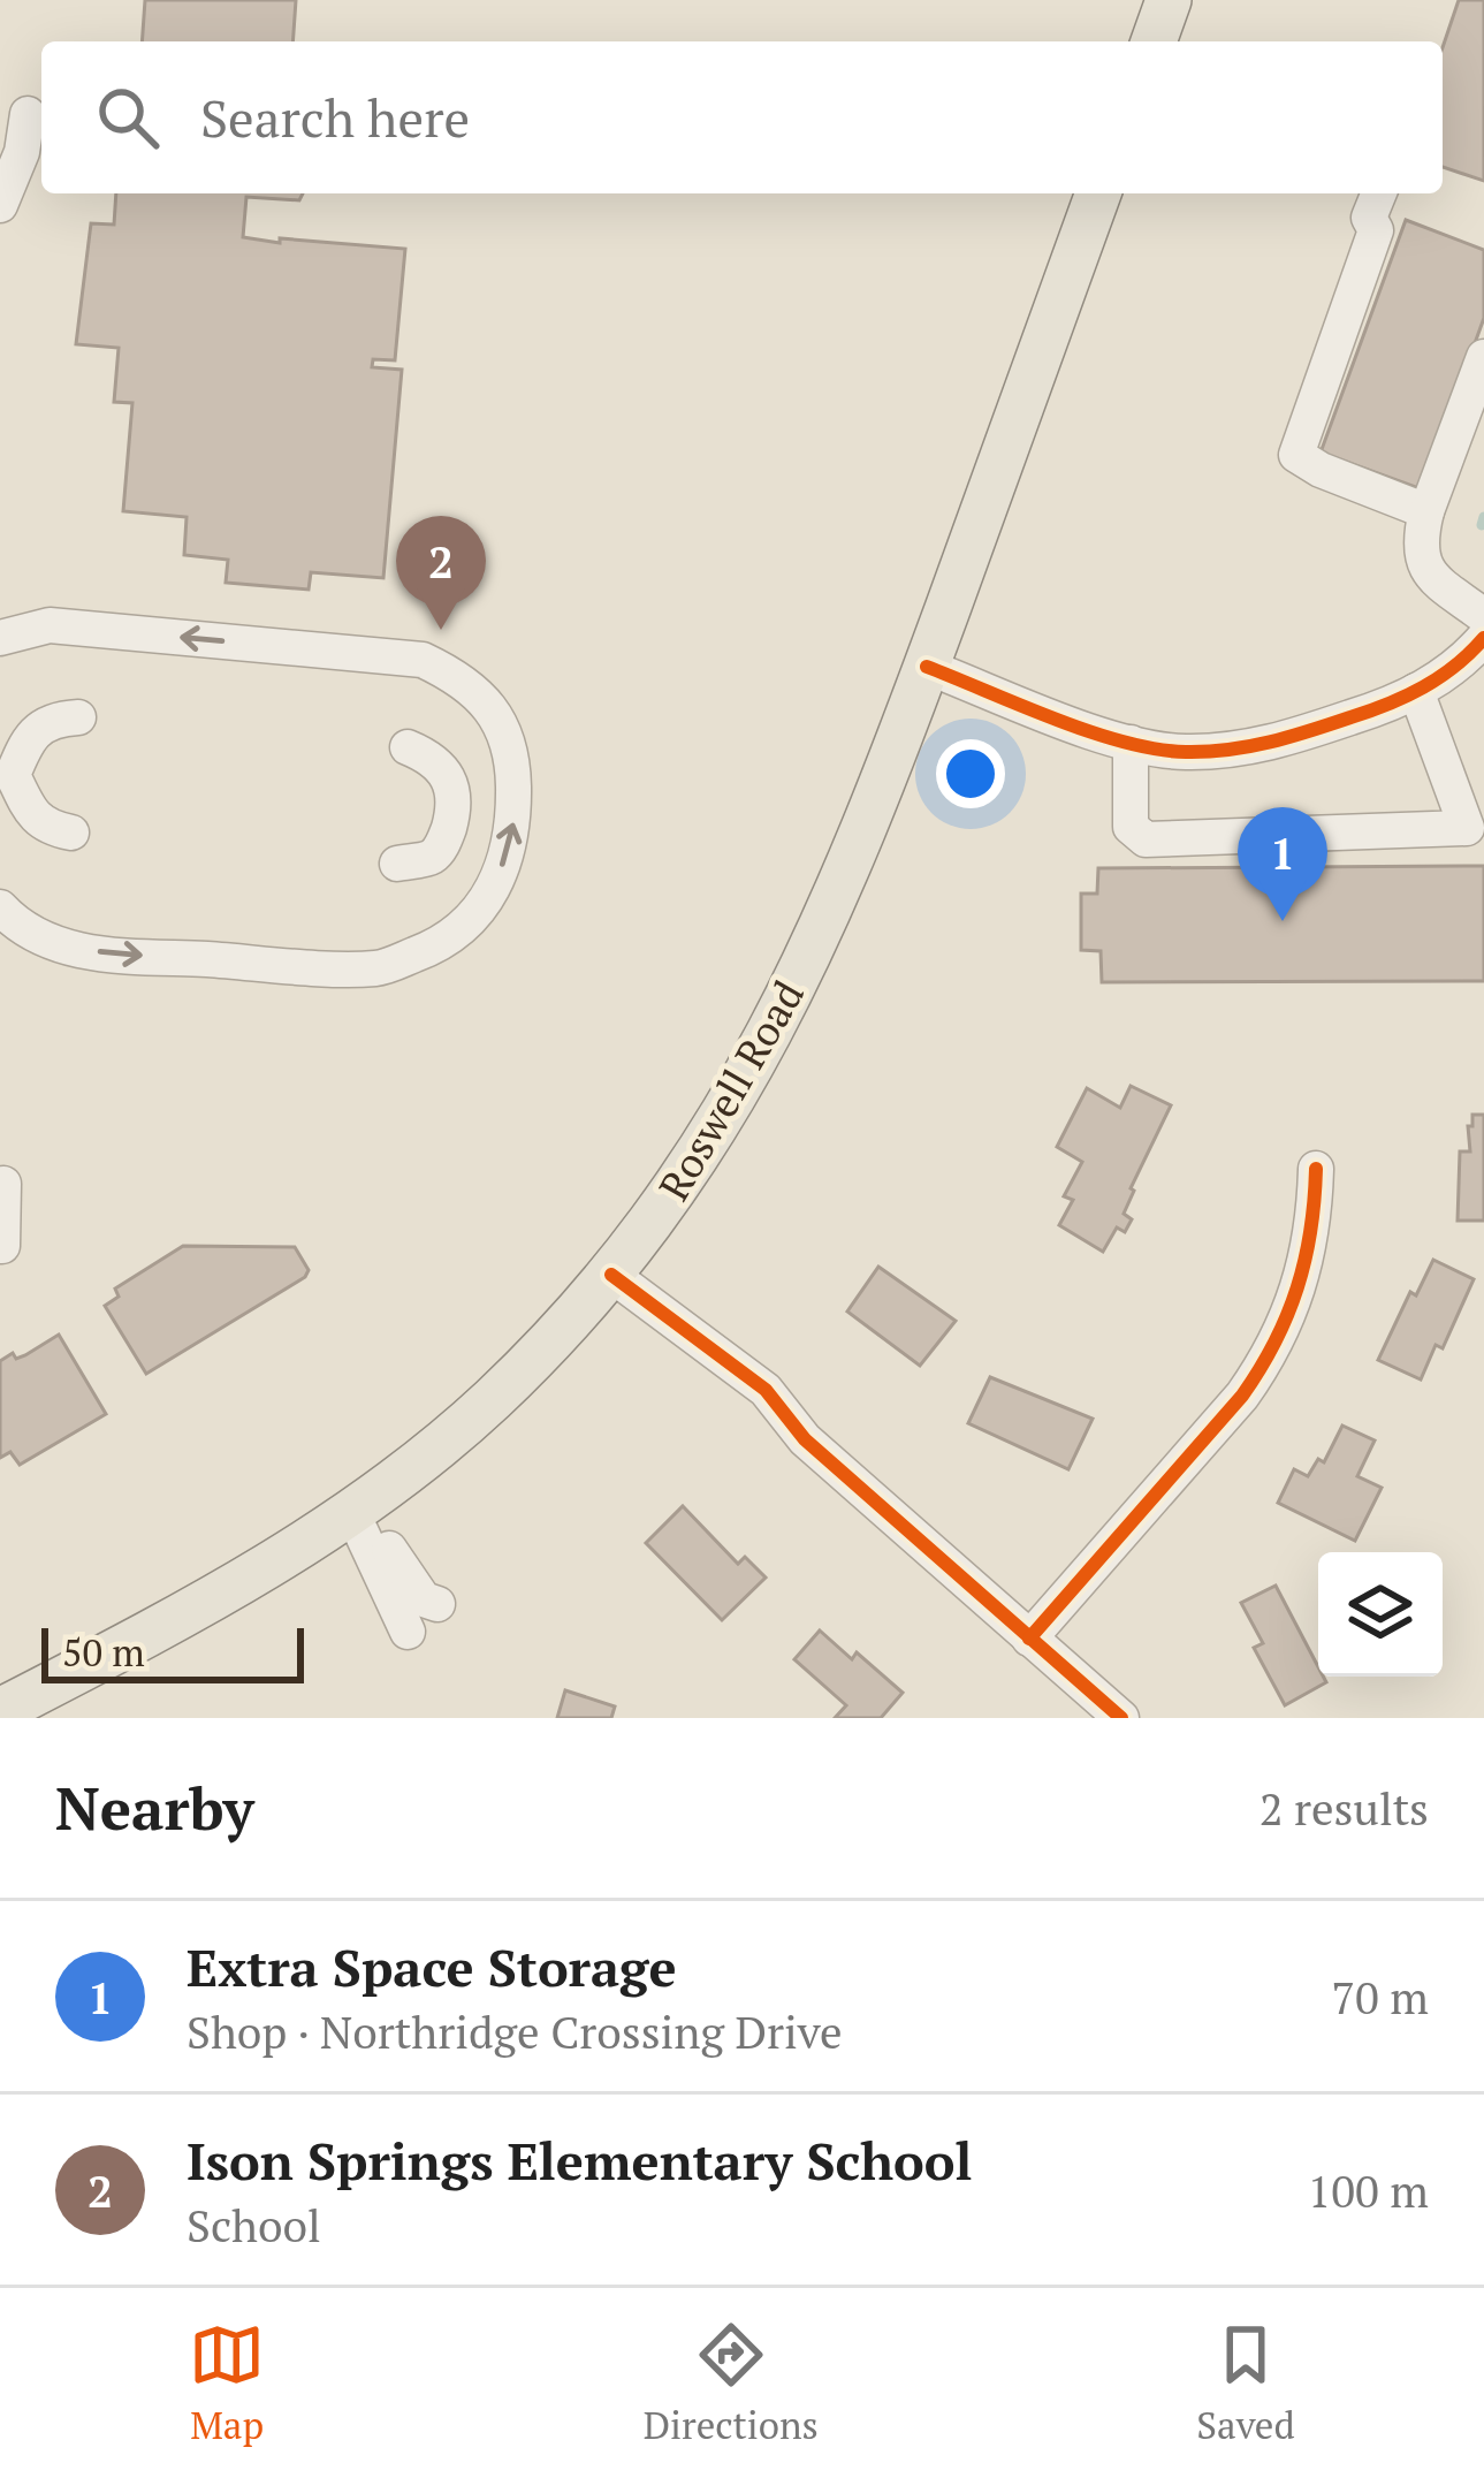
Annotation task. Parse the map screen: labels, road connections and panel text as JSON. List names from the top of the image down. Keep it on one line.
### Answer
{"streets":{"main road":["Roswell Road"]},"scale_bar":"50 m","page":{"search":"Search here","pins":["2","1"],"scale":"50 m","heading":["Nearby","2 results"],"list":[{"mark":"1","name":"Extra Space Storage","note":"Shop · Northridge Crossing Drive","value":"70 m"},{"mark":"2","name":"Ison Springs Elementary School","note":"School","value":"100 m"}],"nav":["Map","Directions","Saved"]}}
